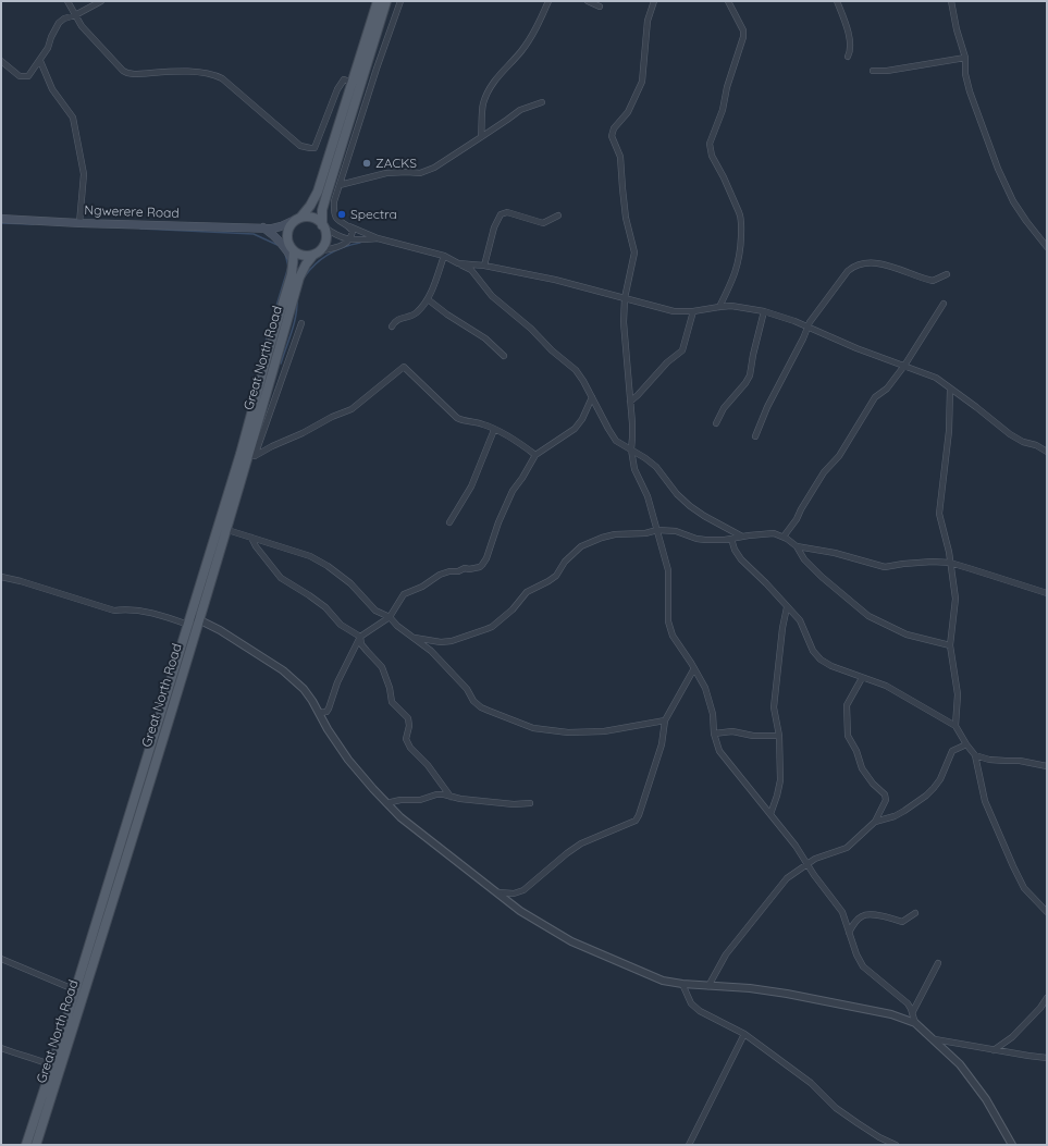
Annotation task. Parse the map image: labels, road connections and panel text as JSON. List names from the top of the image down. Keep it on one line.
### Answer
{"streets":{"main road":["Ngwerere Road","Great North Road"]},"crossings":[["Ngwerere Road","Great North Road"]],"places":["ZACKS","Spectra"]}
